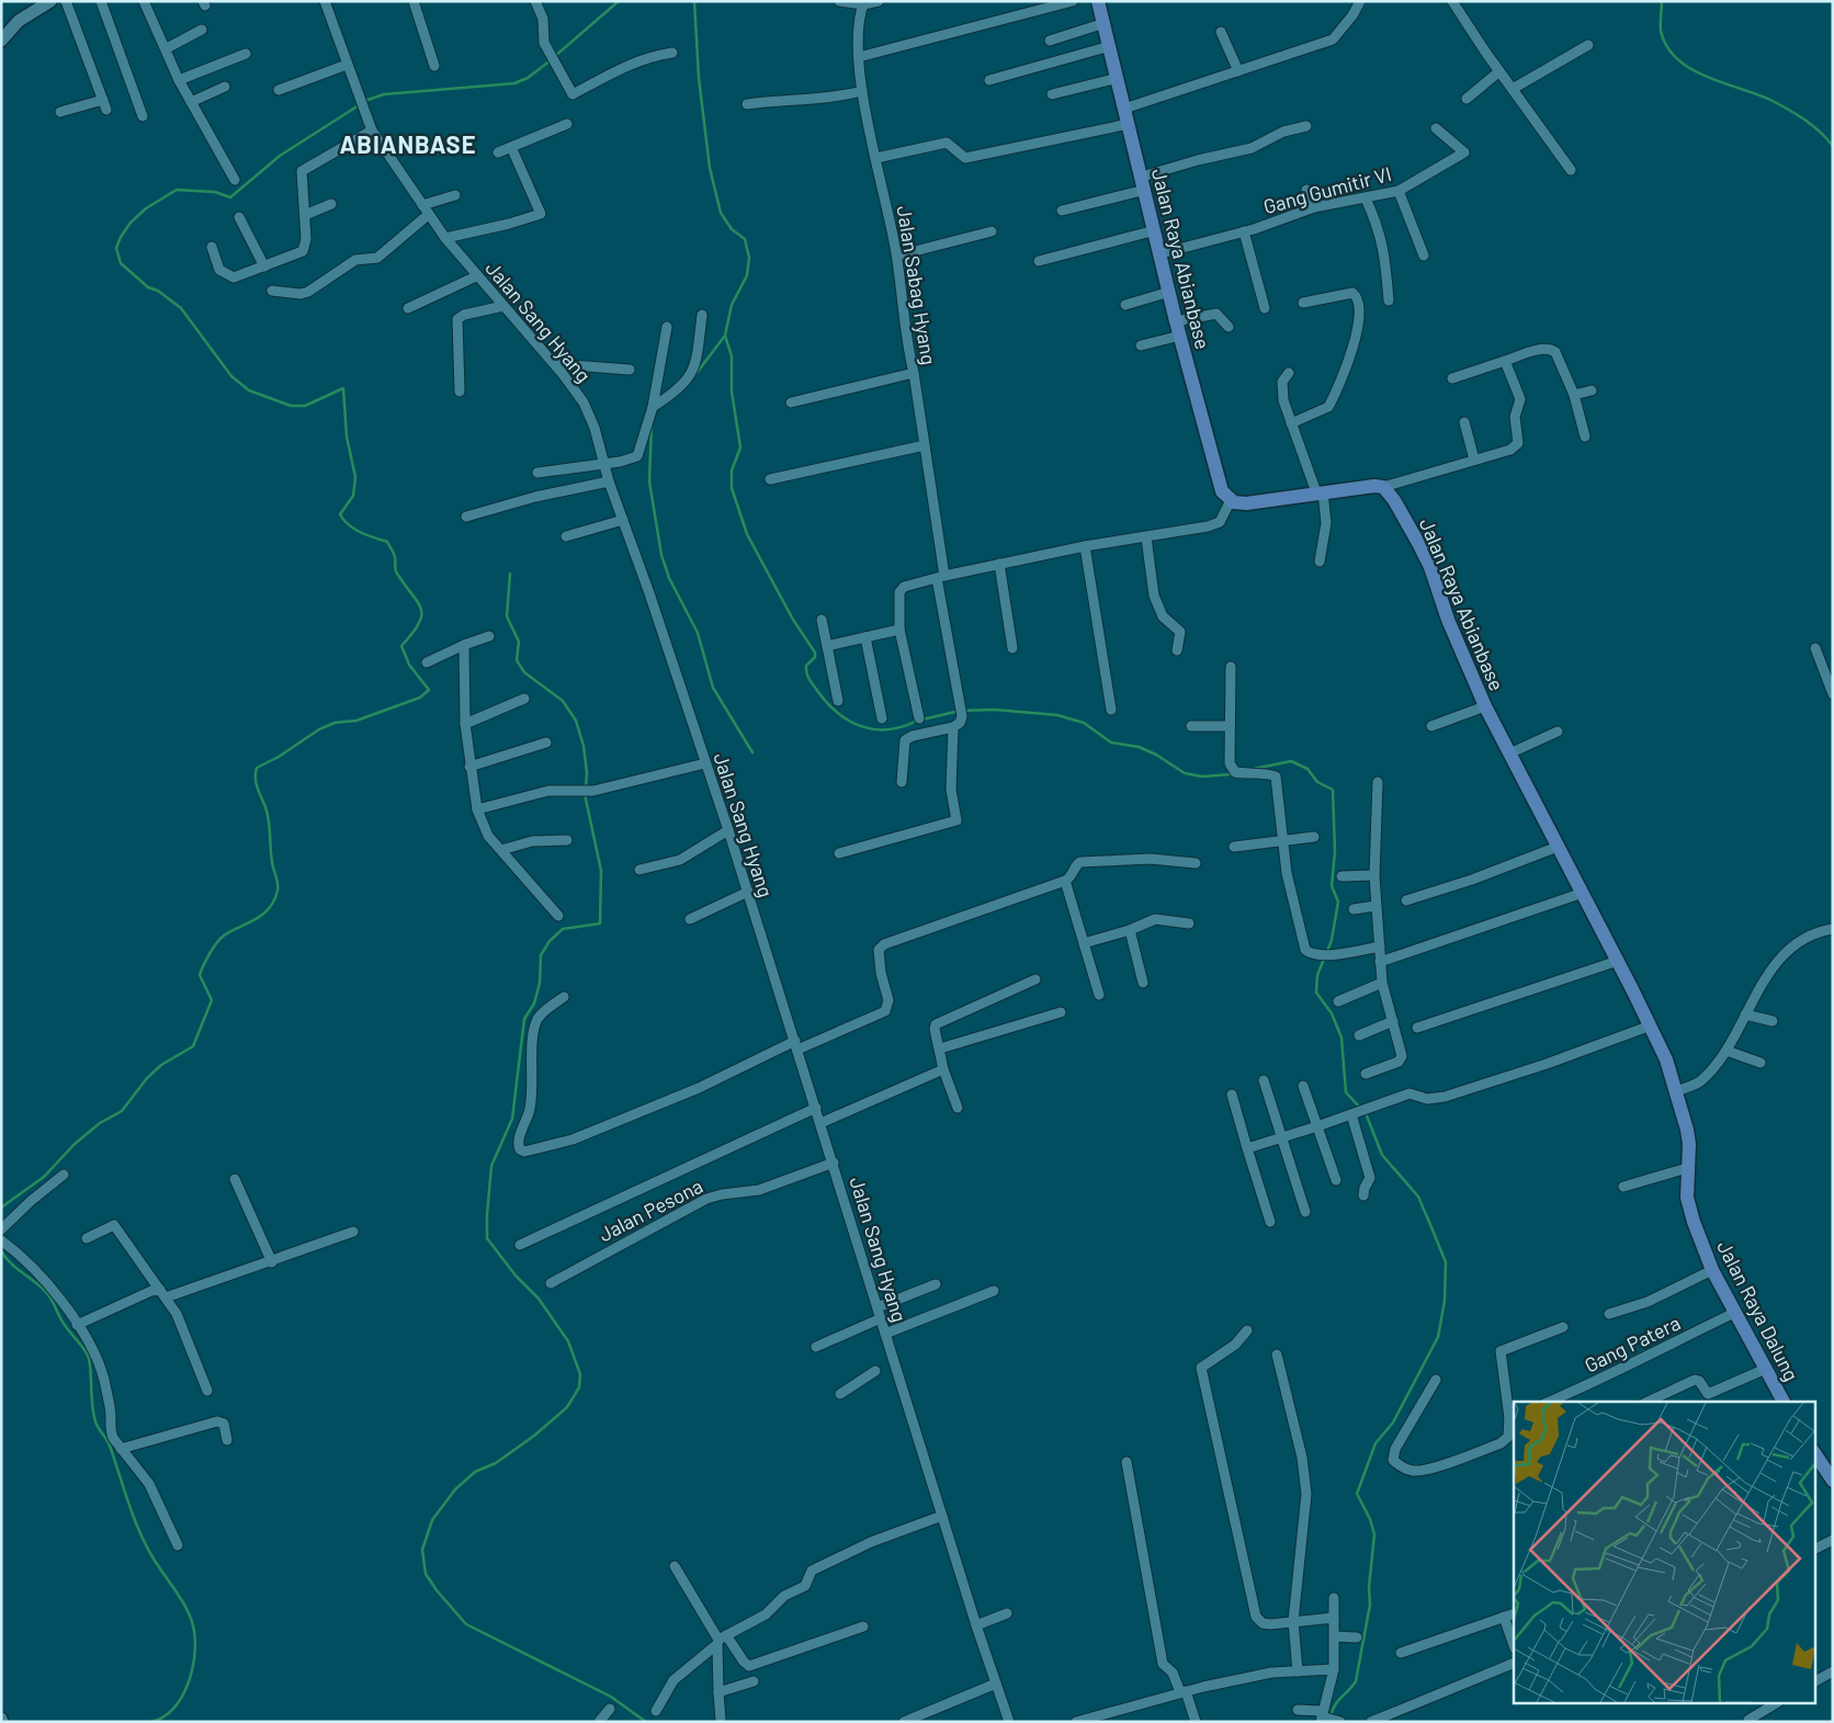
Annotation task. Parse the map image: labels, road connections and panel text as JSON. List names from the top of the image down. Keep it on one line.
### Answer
{"streets":{"main road":["Jalan Raya Abianbase","Jalan Raya Dalung"],"street":["Gang Gumitir VI","Jalan Sabag Hyang","Jalan Sang Hyang","Jalan Pesona","Gang Patera"]},"crossings":[["Gang Gumitir VI","Jalan Raya Abianbase"],["Jalan Raya Abianbase","Jalan Raya Dalung"],["Jalan Sang Hyang","Jalan Pesona"],["Jalan Raya Dalung","Gang Patera"]],"districts":["ABIANBASE"]}
